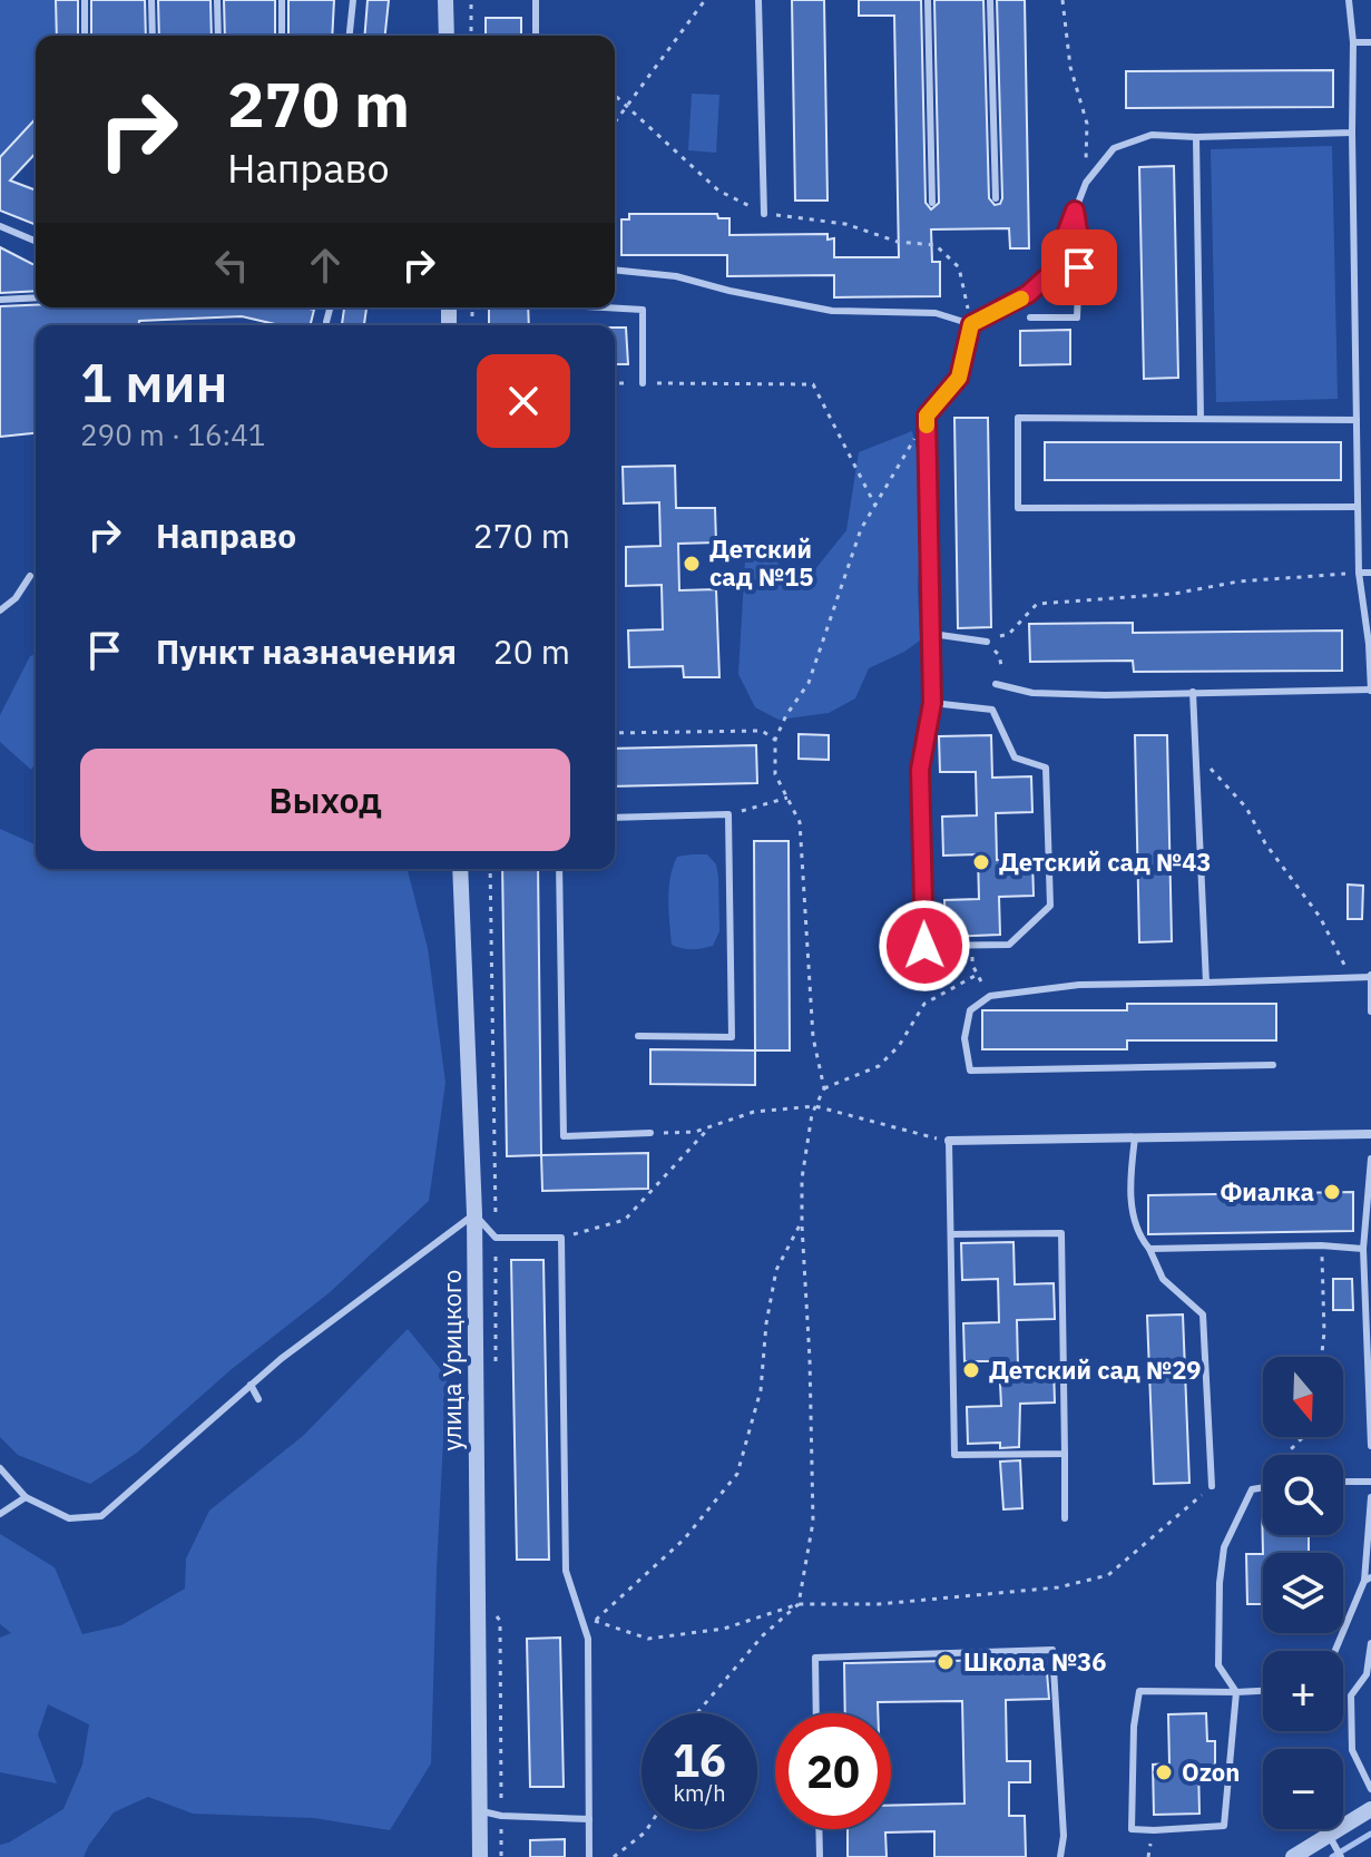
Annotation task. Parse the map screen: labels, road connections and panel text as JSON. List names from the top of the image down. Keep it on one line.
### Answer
{"streets":{"street":["улица Урицкого"]},"places":["Детский сад №15","Детский сад №43","Фиалка","Детский сад №29","Школа №36","Ozon"],"north":"bottom","page":{"turn":["270 m","Направо"],"heading":["1 мин","290 m · 16:41"],"list":[{"name":"Направо","value":"270 m"},{"name":"Пункт назначения","value":"20 m"}],"buttons":"Выход","map_buttons":["+","−"],"speed":"16 km/h","limit":"20"}}
